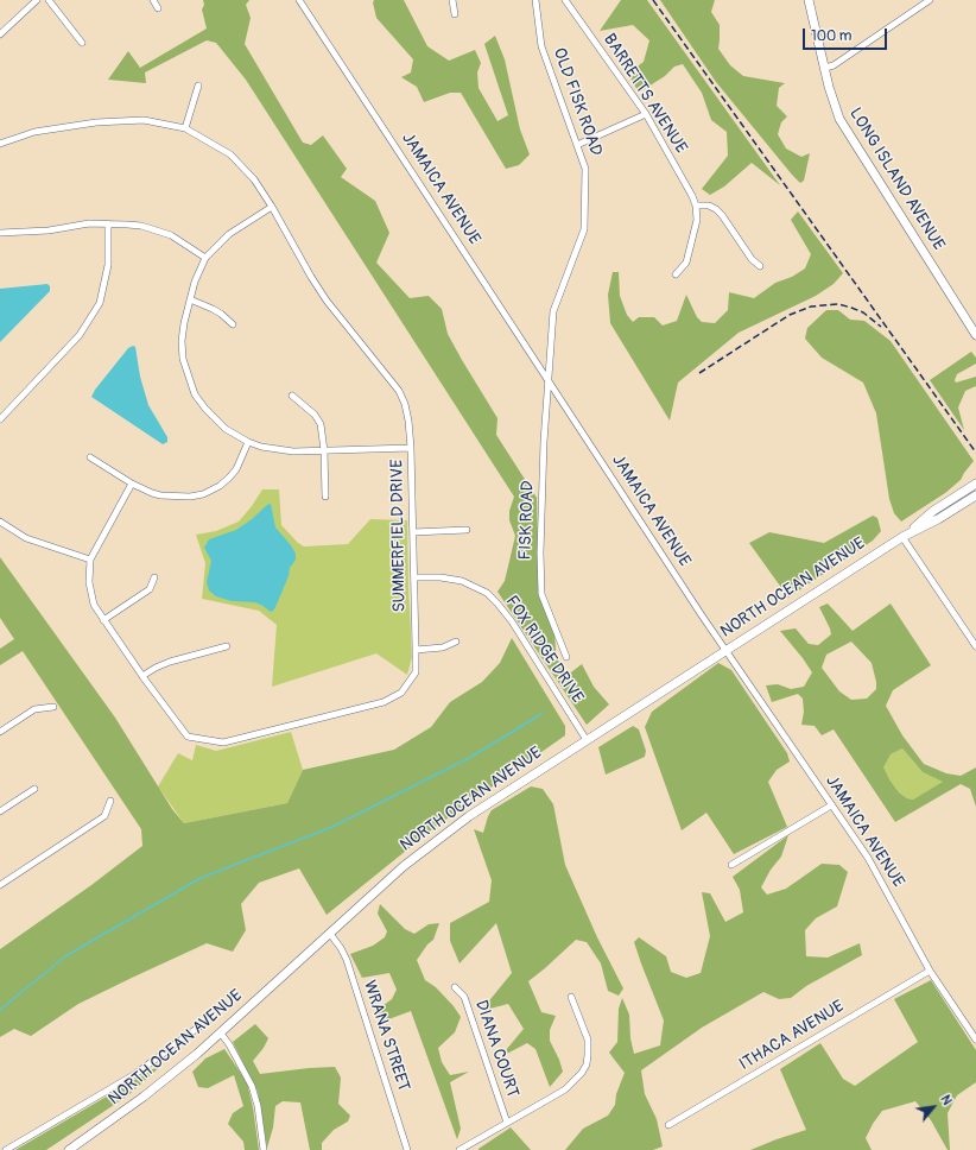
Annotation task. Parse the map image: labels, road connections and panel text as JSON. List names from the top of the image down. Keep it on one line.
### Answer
{"streets":{"main road":["LONG ISLAND AVENUE","NORTH OCEAN AVENUE"],"street":["BARRETTS AVENUE","OLD FISK ROAD","JAMAICA AVENUE","FISK ROAD","SUMMERFIELD DRIVE","FOX RIDGE DRIVE","WRANA STREET","ITHACA AVENUE","DIANA COURT"]},"crossings":[["OLD FISK ROAD","JAMAICA AVENUE"],["OLD FISK ROAD","FISK ROAD"],["JAMAICA AVENUE","FISK ROAD"],["JAMAICA AVENUE","NORTH OCEAN AVENUE"],["JAMAICA AVENUE","ITHACA AVENUE"],["SUMMERFIELD DRIVE","FOX RIDGE DRIVE"],["NORTH OCEAN AVENUE","FOX RIDGE DRIVE"],["NORTH OCEAN AVENUE","WRANA STREET"]],"scale_bar":"100 m","north":"top right"}
